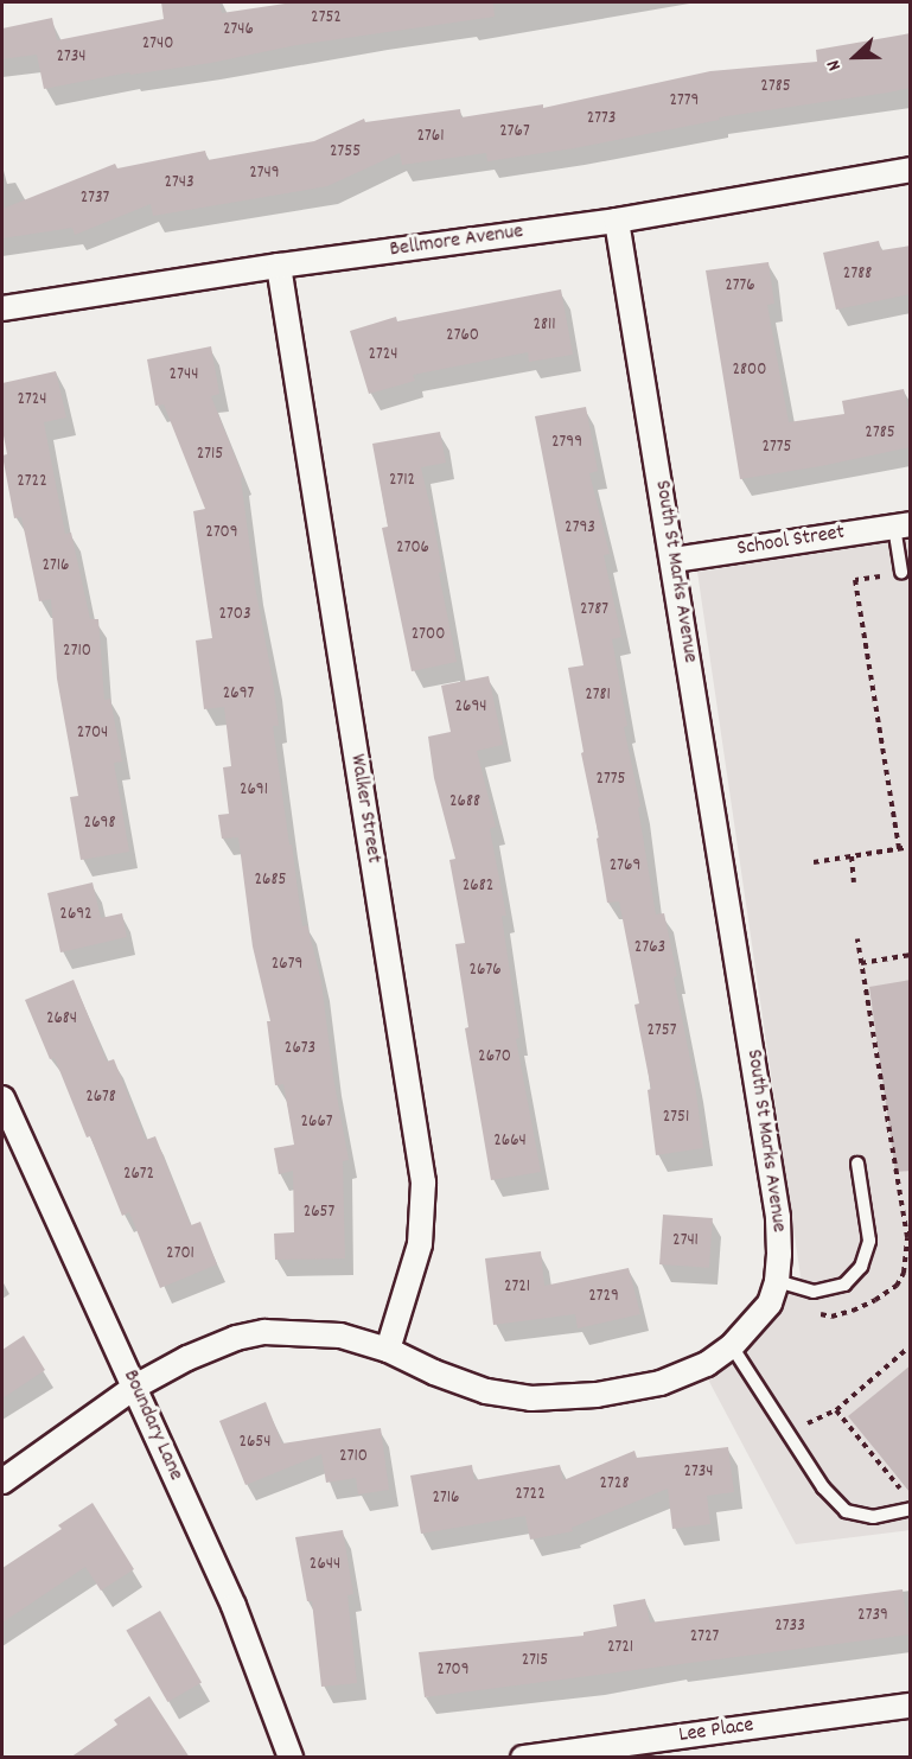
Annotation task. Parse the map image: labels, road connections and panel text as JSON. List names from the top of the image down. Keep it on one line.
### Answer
{"streets":{"street":["Bellmore Avenue","School Street","South St Marks Avenue","Walker Street","Boundary Lane","Lee Place"]},"crossings":[["Bellmore Avenue","South St Marks Avenue"],["Bellmore Avenue","Walker Street"],["School Street","South St Marks Avenue"],["South St Marks Avenue","Walker Street"],["South St Marks Avenue","Boundary Lane"]],"house_numbers":["2752","2746","2740","2734","2785","2779","2773","2767","2761","2755","2749","2743","2737","2788","2776","2811","2760","2724","2800","2744","2724","2785","2799","2775","2715","2712","2722","2793","2709","2706","2716","2787","2703","2700","2710","2697","2781","2694","2704","2775","2691","2688","2698","2769","2685","2682","2692","2763","2679","2676","2684","2757","2673","2670","2678","2751","2667","2664","2672","2657","2741","2701","2721","2729","2654","2710","2734","2728","2722","2716","2644","2739","2733","2727","2721","2715","2709"],"north":"left"}
